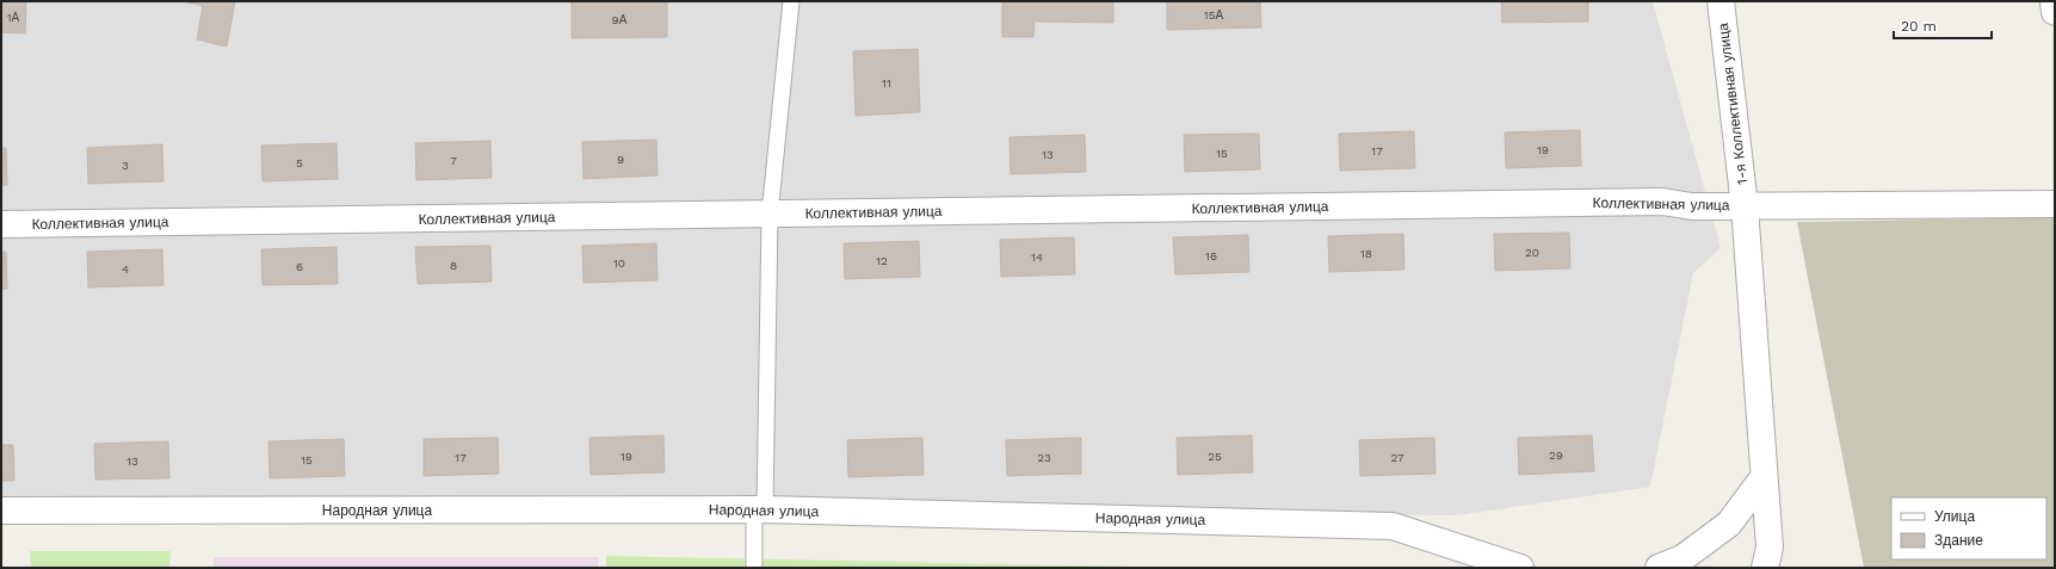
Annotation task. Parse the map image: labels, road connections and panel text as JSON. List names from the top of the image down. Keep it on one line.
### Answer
{"streets":{"street":["1-я Коллективная улица","Коллективная улица","Народная улица"]},"crossings":[["1-я Коллективная улица","Коллективная улица"]],"house_numbers":["15А","1А","9А","11","19","17","15","13","9","7","5","3","20","18","16","14","12","10","8","6","4","29","19","25","17","23","27","15","13"],"legend":["Улица","Здание"],"scale_bar":"20 m"}
